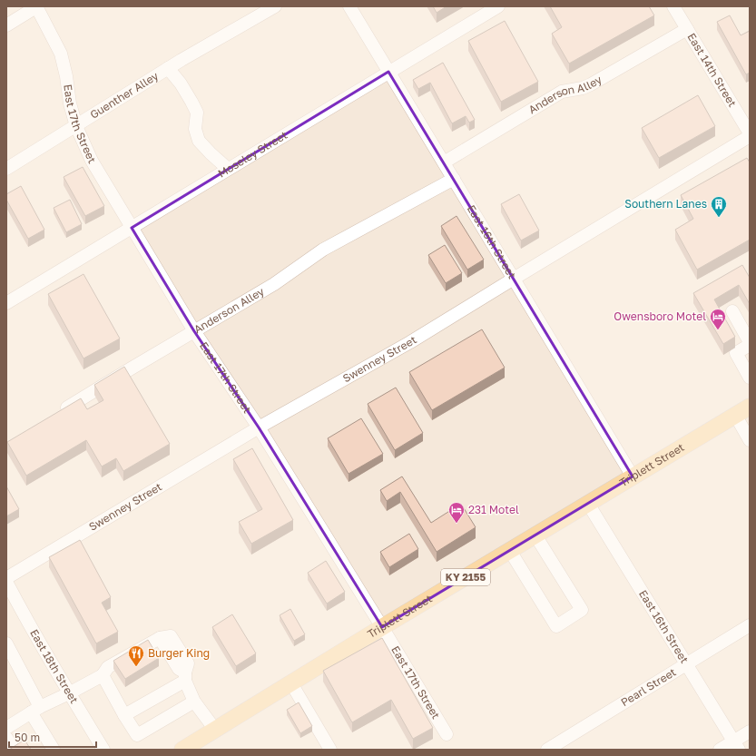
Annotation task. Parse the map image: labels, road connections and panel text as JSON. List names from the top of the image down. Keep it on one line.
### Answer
{"streets":{"main road":["Triplett Street","KY 2155"],"street":["East 14th Street","Guenther Alley","Anderson Alley","East 17th Street","Moseley Street","East 16th Street","Swenney Street","East 18th Street","Pearl Street"]},"crossings":[["East 14th Street","Anderson Alley"],["East 14th Street","Swenney Street"],["Guenther Alley","East 17th Street"],["Guenther Alley","Moseley Street"],["Anderson Alley","East 17th Street"],["Anderson Alley","East 16th Street"],["East 17th Street","Moseley Street"],["East 17th Street","Swenney Street"],["East 17th Street","Triplett Street"],["Moseley Street","East 16th Street"],["East 16th Street","Swenney Street"],["East 16th Street","Triplett Street"],["East 16th Street","Pearl Street"]],"places":{"building":["Southern Lanes"],"hotel":["Owensboro Motel","231 Motel"],"restaurant":["Burger King"]},"scale_bar":"50 m"}
